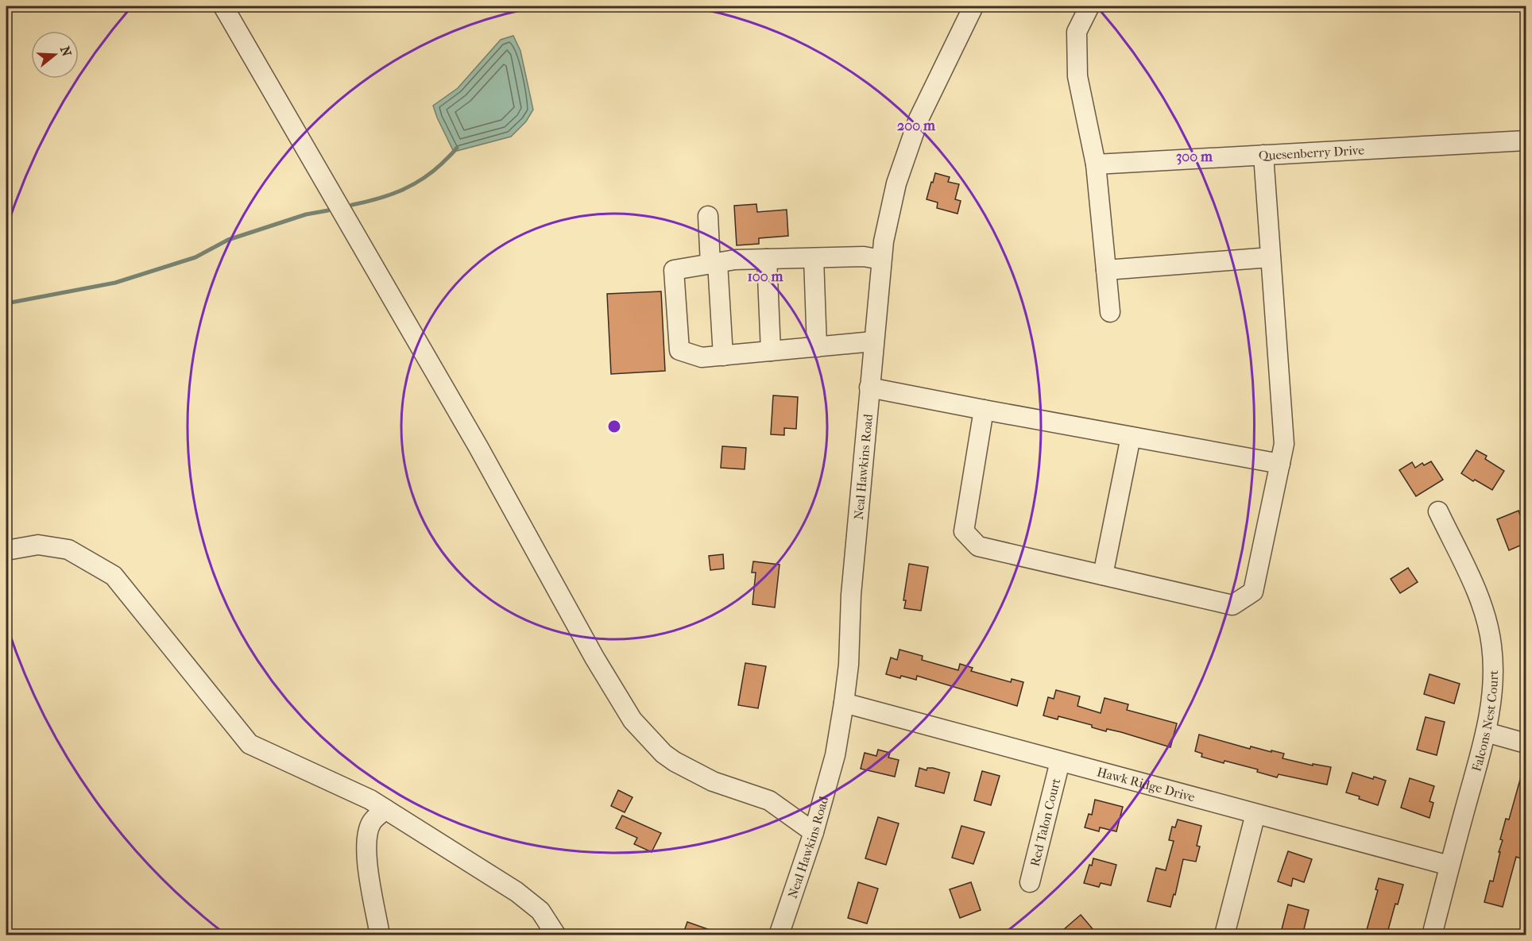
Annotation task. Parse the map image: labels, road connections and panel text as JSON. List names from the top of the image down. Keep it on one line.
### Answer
{"streets":{"street":["Quesenberry Drive","Neal Hawkins Road","Falcons Nest Court","Hawk Ridge Drive","Red Talon Court"]},"crossings":[["Neal Hawkins Road","Hawk Ridge Drive"],["Falcons Nest Court","Hawk Ridge Drive"],["Hawk Ridge Drive","Red Talon Court"]],"north":"right","rings":["200 m","300 m","100 m"]}
